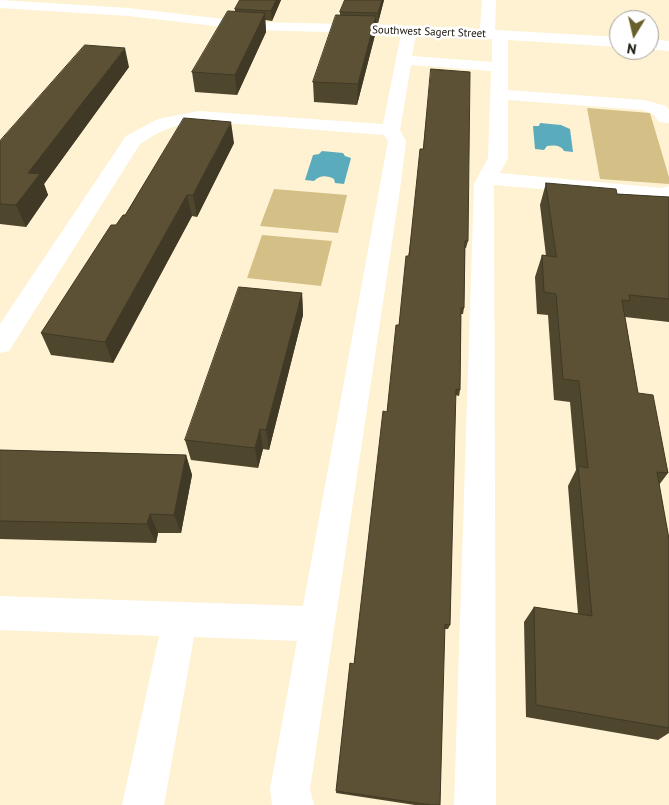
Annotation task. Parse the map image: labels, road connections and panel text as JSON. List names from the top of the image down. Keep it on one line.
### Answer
{"streets":{"street":["Southwest Sagert Street"]},"north":"bottom"}
